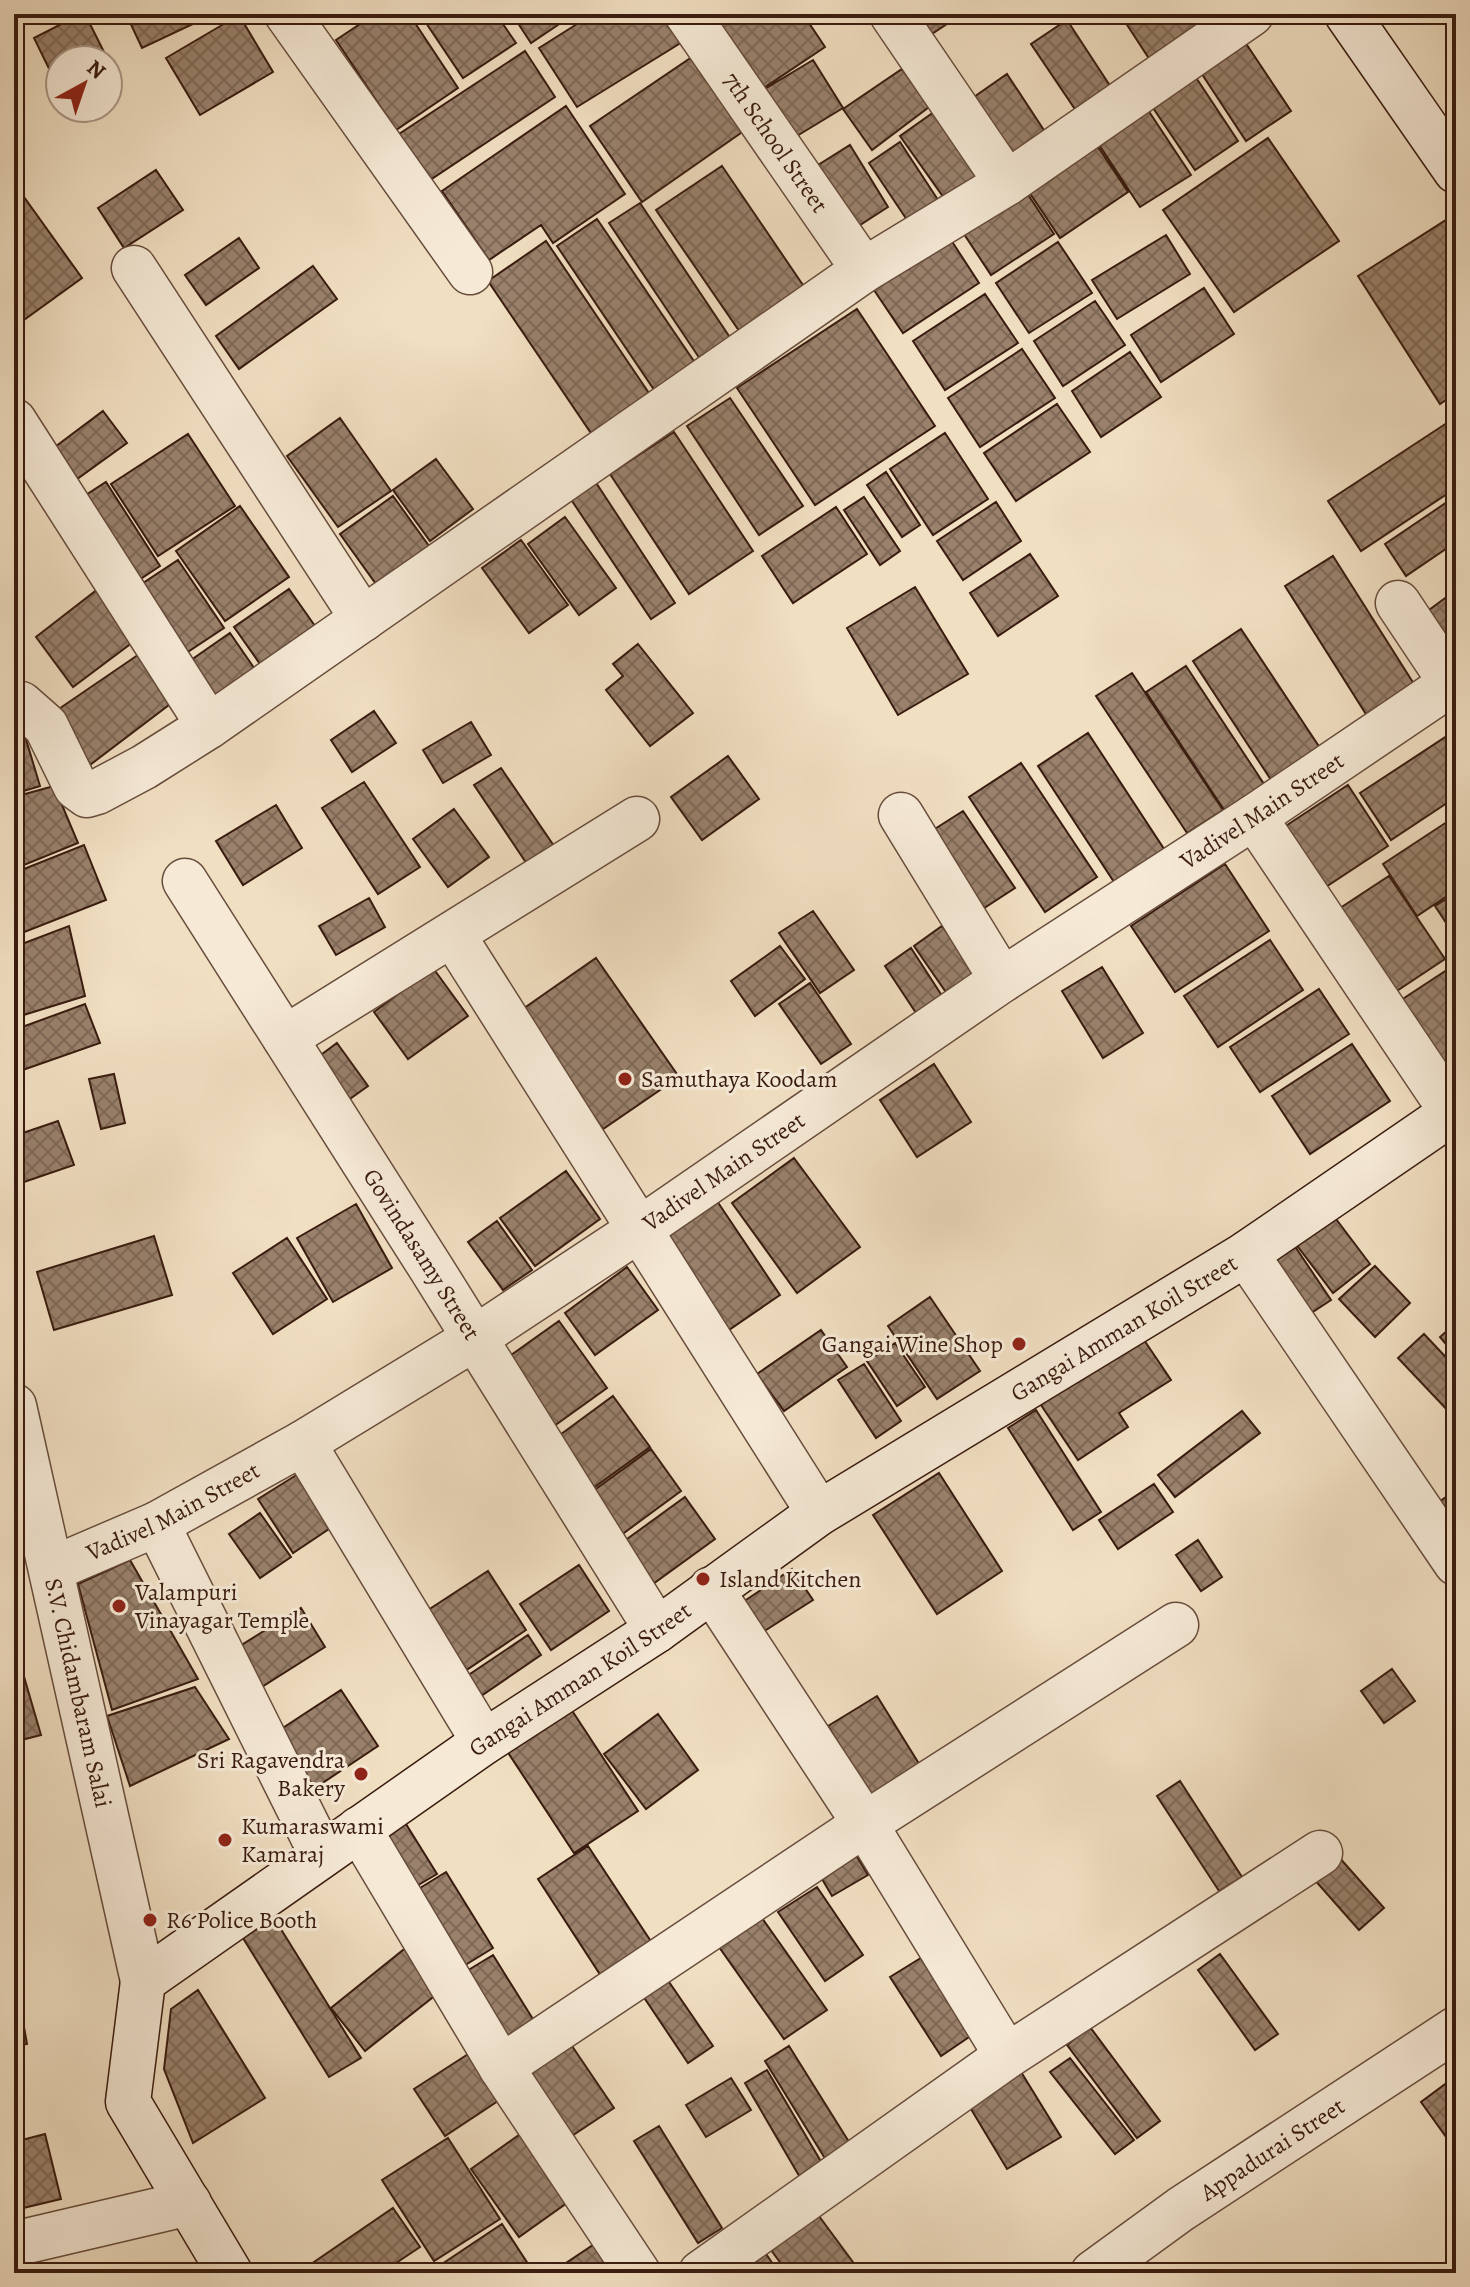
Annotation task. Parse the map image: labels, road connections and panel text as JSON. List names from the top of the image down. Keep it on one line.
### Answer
{"streets":{"street":["7th School Street","Vadivel Main Street","Govindasamy Street","Gangai Amman Koil Street","S.V. Chidambaram Salai","Appadurai Street"]},"crossings":[["Vadivel Main Street","Govindasamy Street"],["Vadivel Main Street","S.V. Chidambaram Salai"],["Govindasamy Street","Gangai Amman Koil Street"],["Gangai Amman Koil Street","S.V. Chidambaram Salai"]],"places":["Samuthaya Koodam","Gangai Wine Shop","Island Kitchen","Valampuri Vinayagar Temple","Sri Ragavendra Bakery","Kumaraswami Kamaraj","R6 Police Booth"],"north":"top right"}
